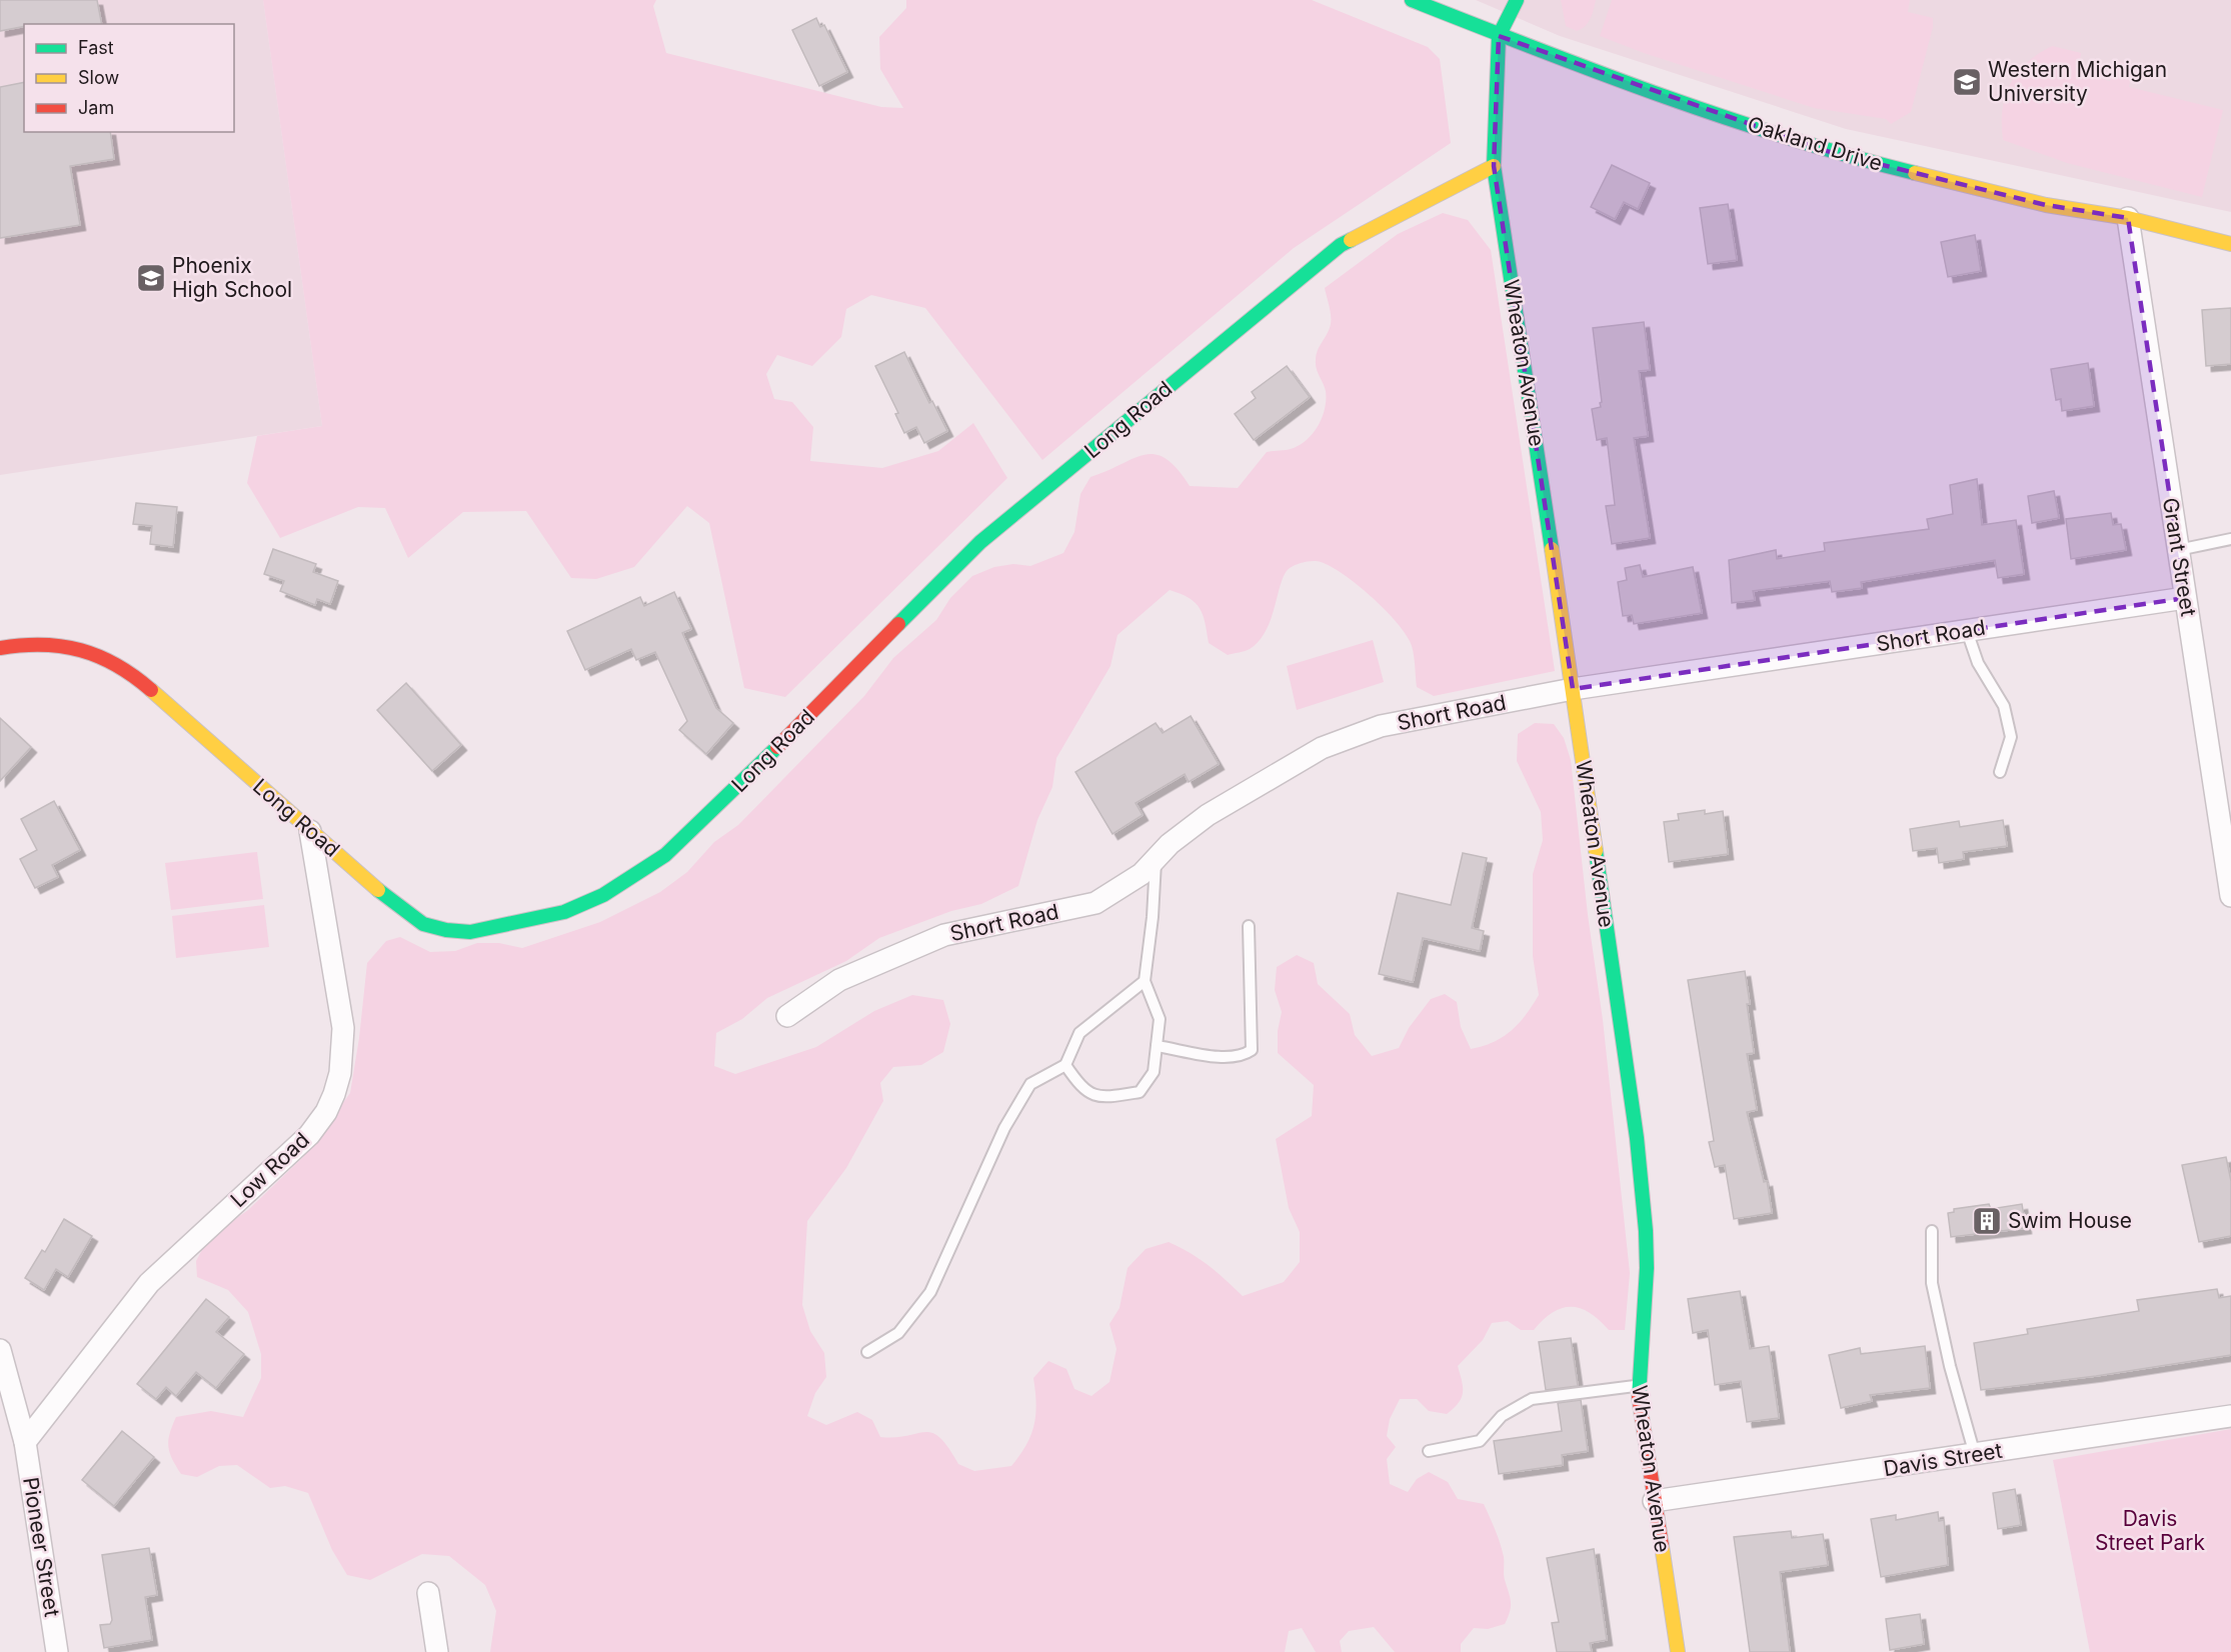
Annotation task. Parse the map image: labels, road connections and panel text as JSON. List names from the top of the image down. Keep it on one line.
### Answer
{"streets":{"street":["Oakland Drive","Wheaton Avenue","Long Road","Grant Street","Short Road","Low Road","Davis Street","Pioneer Street"]},"crossings":[["Oakland Drive","Wheaton Avenue"],["Oakland Drive","Grant Street"],["Wheaton Avenue","Long Road"],["Wheaton Avenue","Short Road"],["Wheaton Avenue","Davis Street"],["Long Road","Low Road"],["Grant Street","Short Road"],["Low Road","Pioneer Street"]],"parks":["Davis Street Park"],"places":{"school or university":["Western Michigan University","Phoenix High School"],"building":["Swim House"]},"legend":["Fast","Slow","Jam"]}
